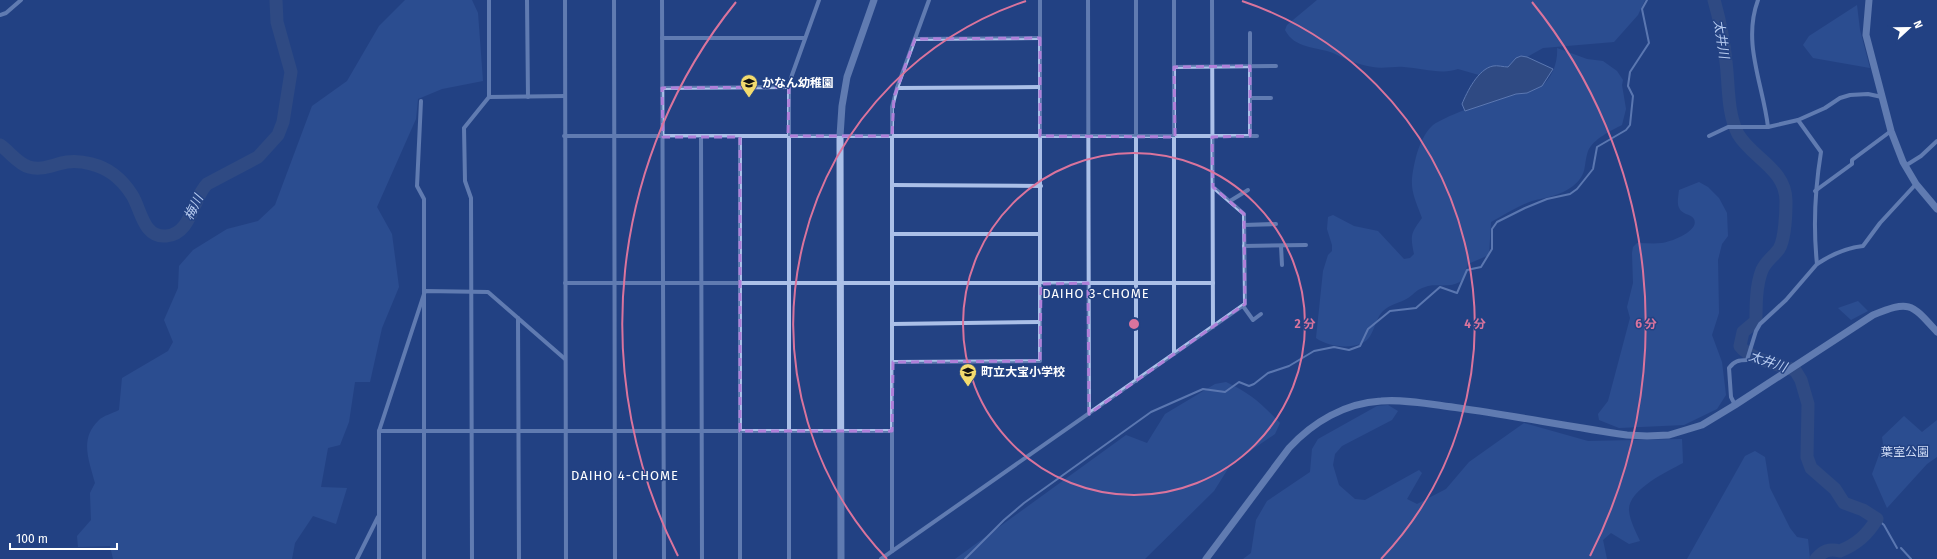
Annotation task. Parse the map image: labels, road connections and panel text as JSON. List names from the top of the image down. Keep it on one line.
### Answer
{"districts":["DAIHO 3-CHOME","DAIHO 4-CHOME"],"water":["太井川","梅川"],"parks":["葉室公園"],"places":{"school or university":["かなん幼稚園","町立大宝小学校"]},"scale_bar":"100 m","north":"right","rings":["2 分","4 分","6 分"]}
